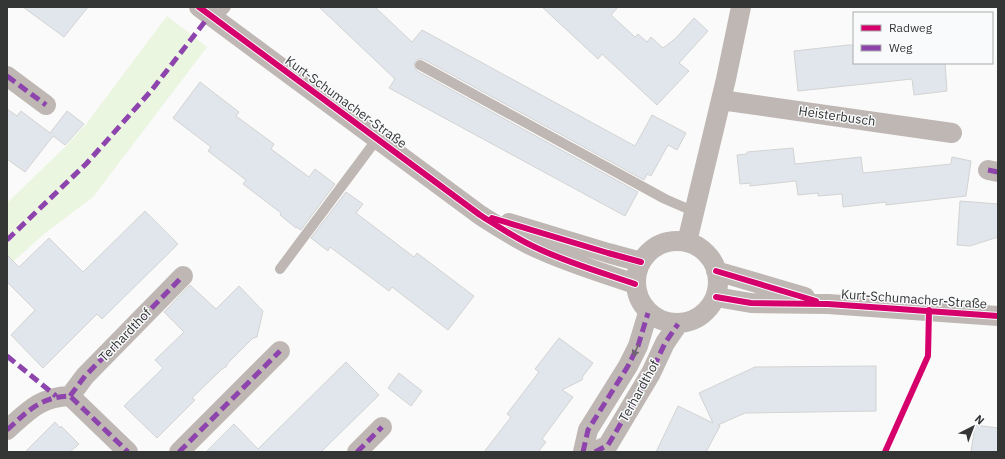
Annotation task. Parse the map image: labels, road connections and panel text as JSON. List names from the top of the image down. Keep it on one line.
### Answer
{"streets":{"street":["Kurt-Schumacher-Straße","Heisterbusch","Terhardthof"]},"crossings":[["Kurt-Schumacher-Straße","Terhardthof"]],"legend":["Radweg","Weg"],"north":"top right"}
